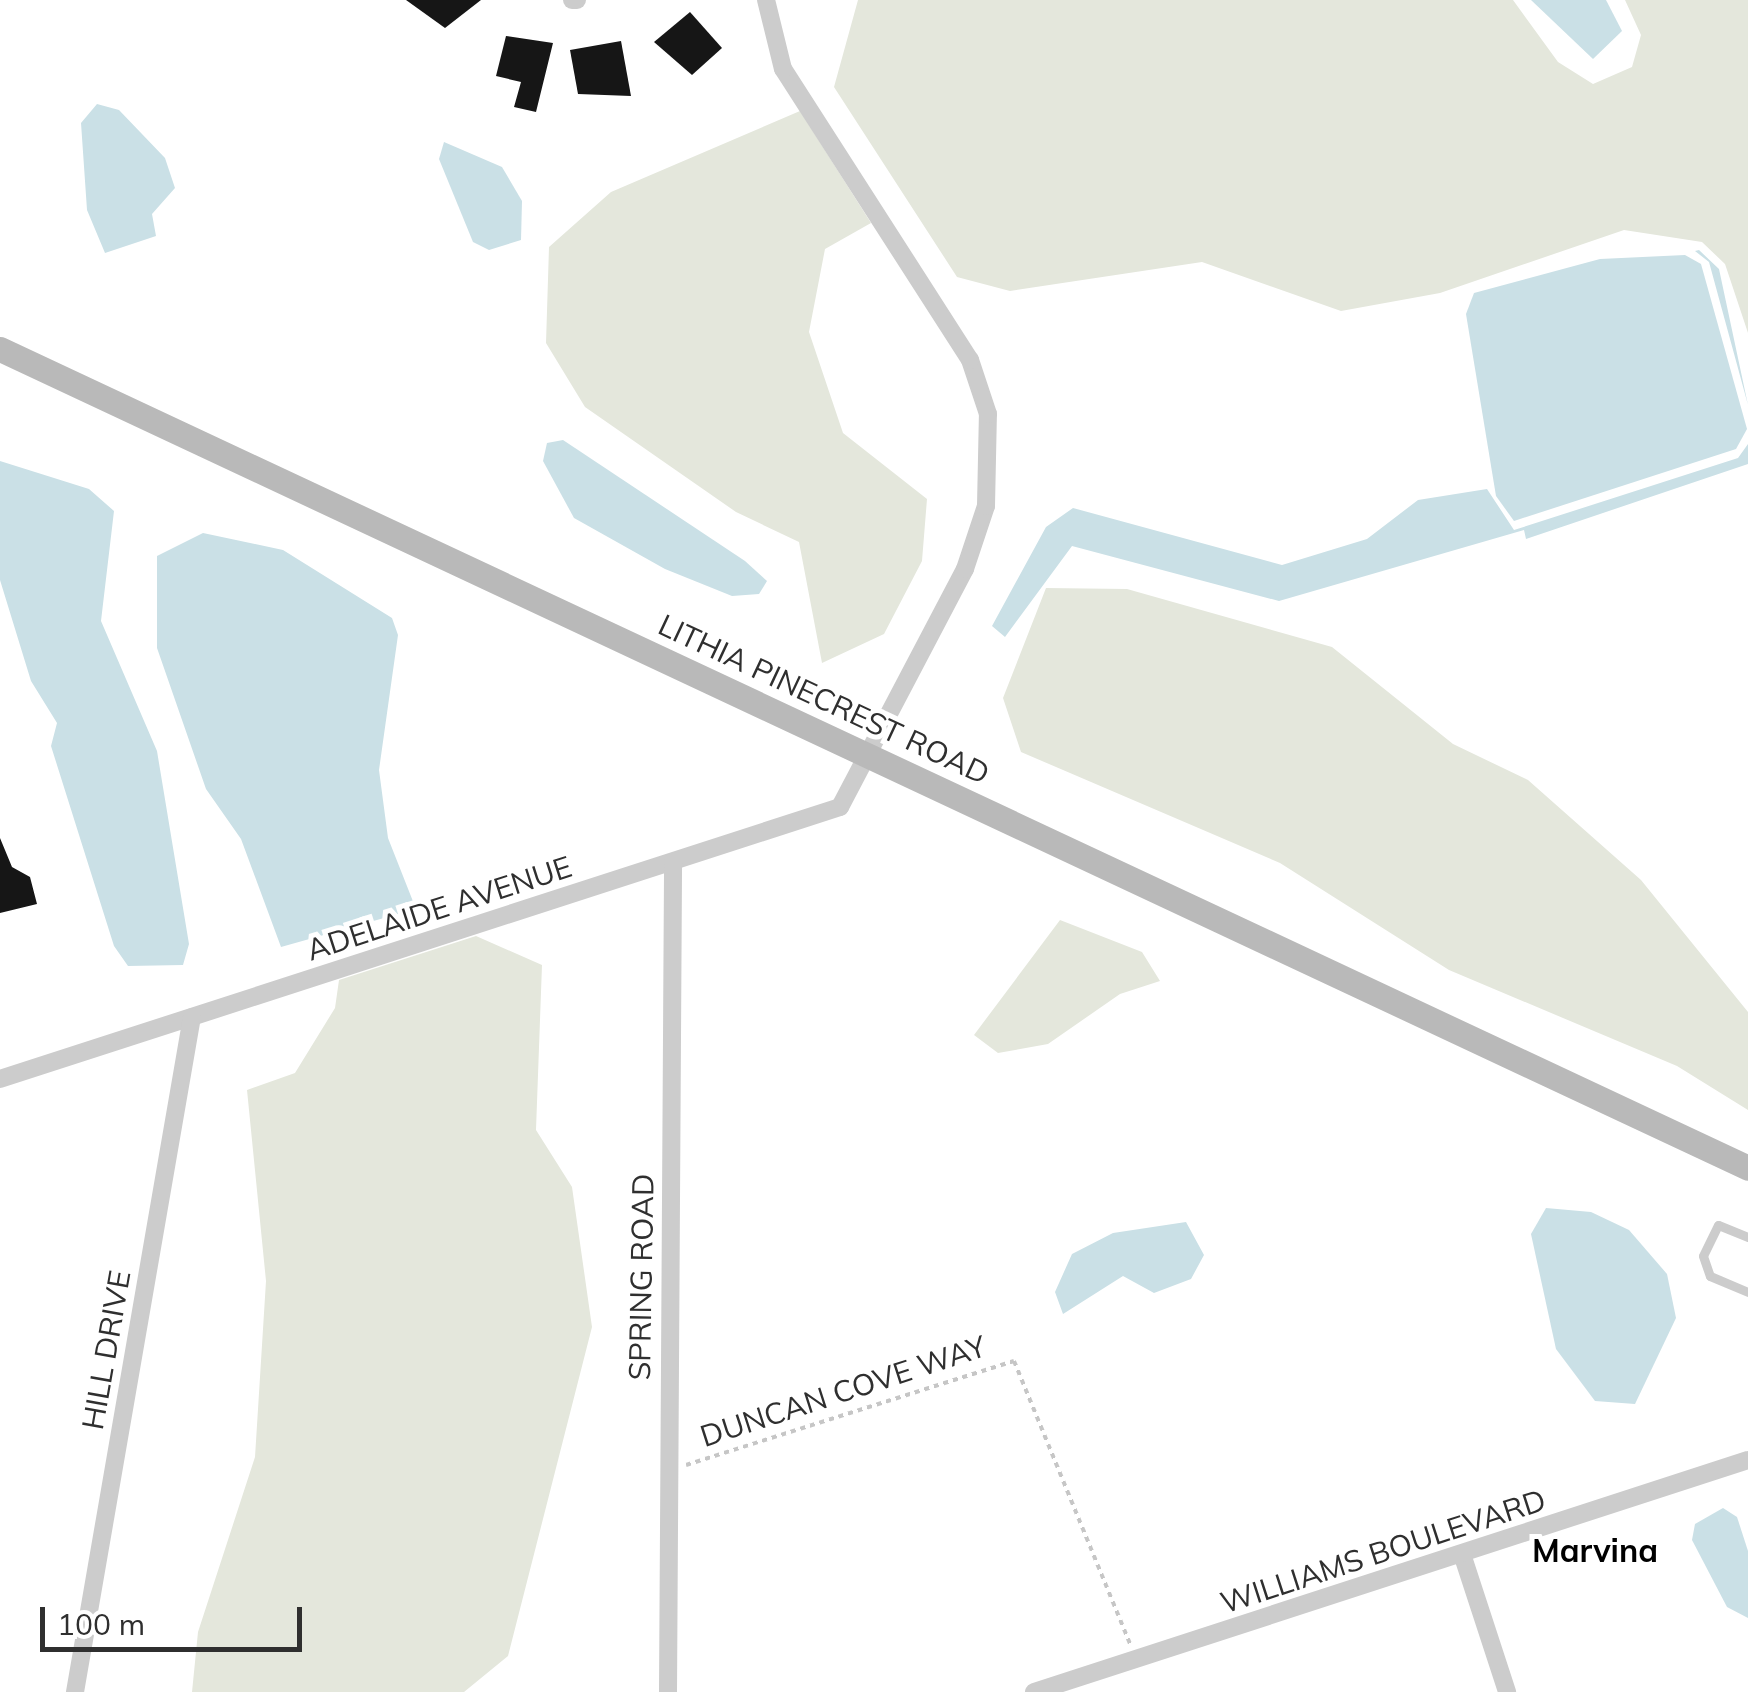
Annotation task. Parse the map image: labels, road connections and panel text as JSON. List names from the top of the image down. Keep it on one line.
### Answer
{"streets":{"main road":["LITHIA PINECREST ROAD"],"street":["ADELAIDE AVENUE","SPRING ROAD","HILL DRIVE","WILLIAMS BOULEVARD"],"path":["DUNCAN COVE WAY"]},"crossings":[["LITHIA PINECREST ROAD","ADELAIDE AVENUE"],["ADELAIDE AVENUE","SPRING ROAD"],["ADELAIDE AVENUE","HILL DRIVE"],["SPRING ROAD","DUNCAN COVE WAY"],["DUNCAN COVE WAY","WILLIAMS BOULEVARD"]],"districts":["Marvina"],"scale_bar":"100 m"}
